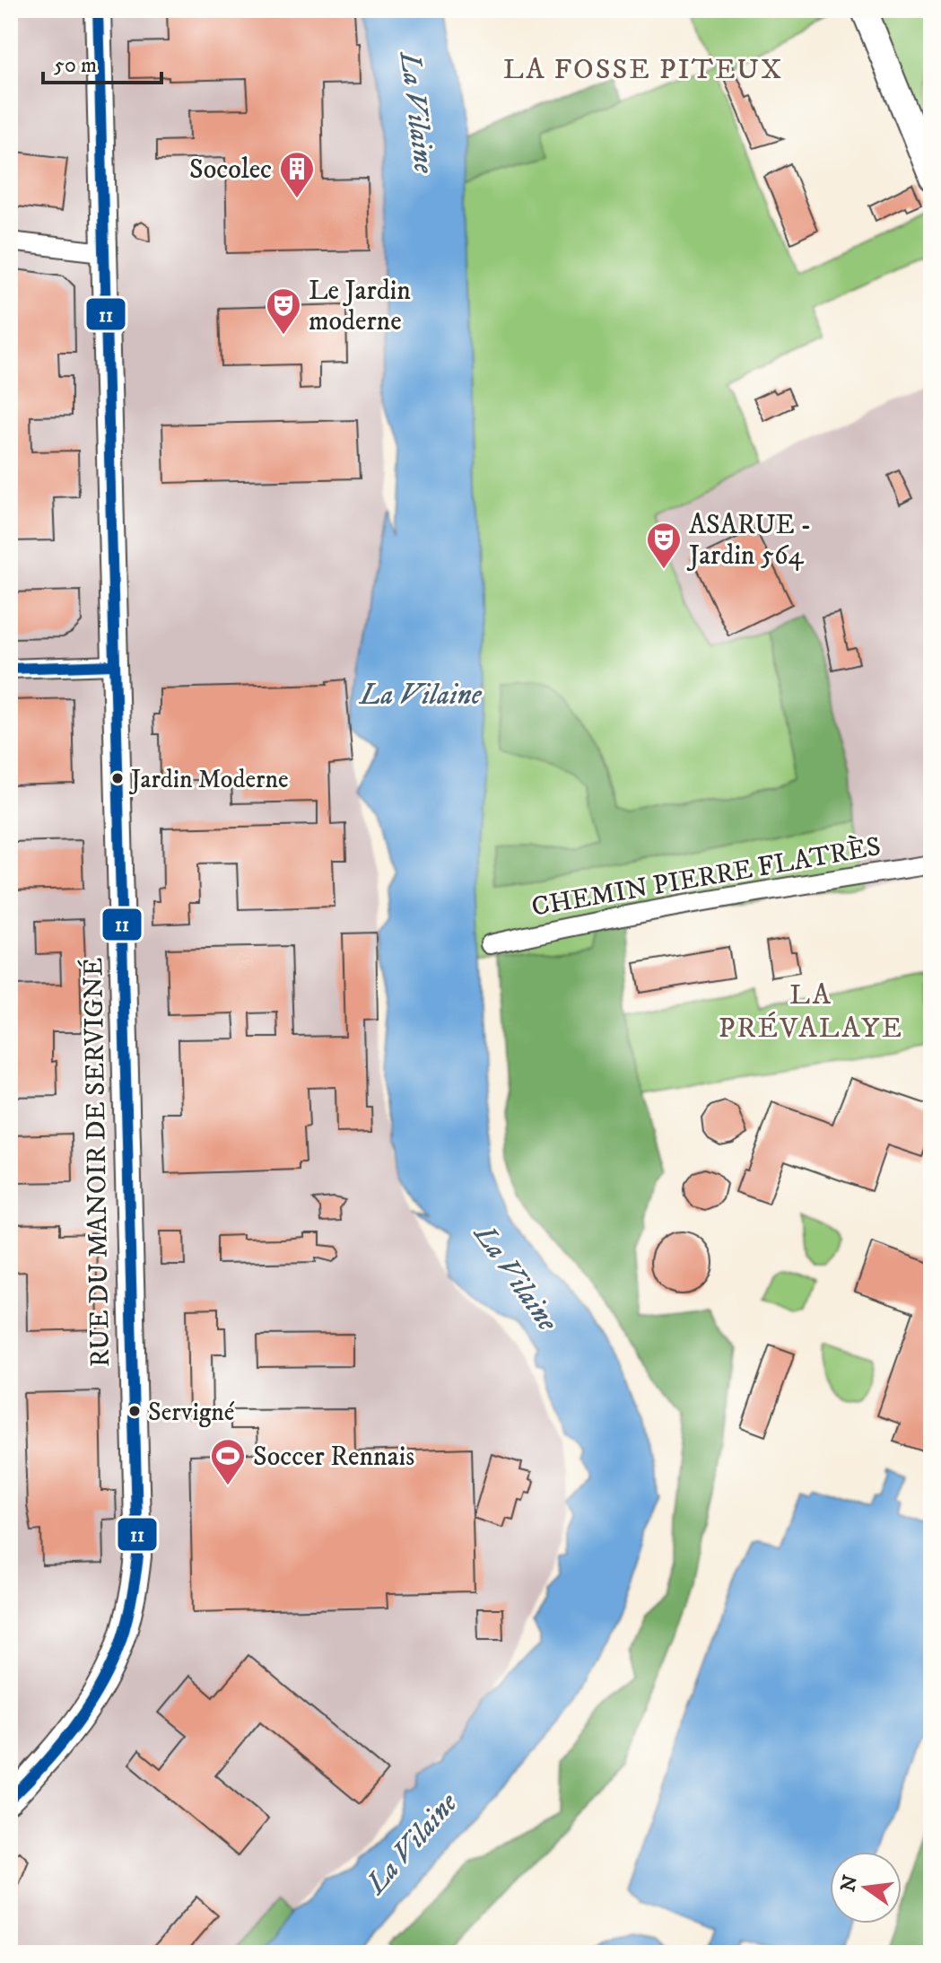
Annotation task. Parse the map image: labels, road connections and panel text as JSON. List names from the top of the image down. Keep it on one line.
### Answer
{"streets":{"street":["CHEMIN PIERRE FLATRÈS","RUE DU MANOIR DE SERVIGNÉ"]},"districts":["LA FOSSE PITEUX","LA PRÉVALAYE"],"water":["La Vilaine"],"places":{"building":["Socolec"],"theatre":["Le Jardin moderne","ASARUE - Jardin 564"],"other":["Jardin Moderne","Servigné"],"sports":["Soccer Rennais"]},"lines":["transit line 11"],"scale_bar":"50 m","north":"left"}
